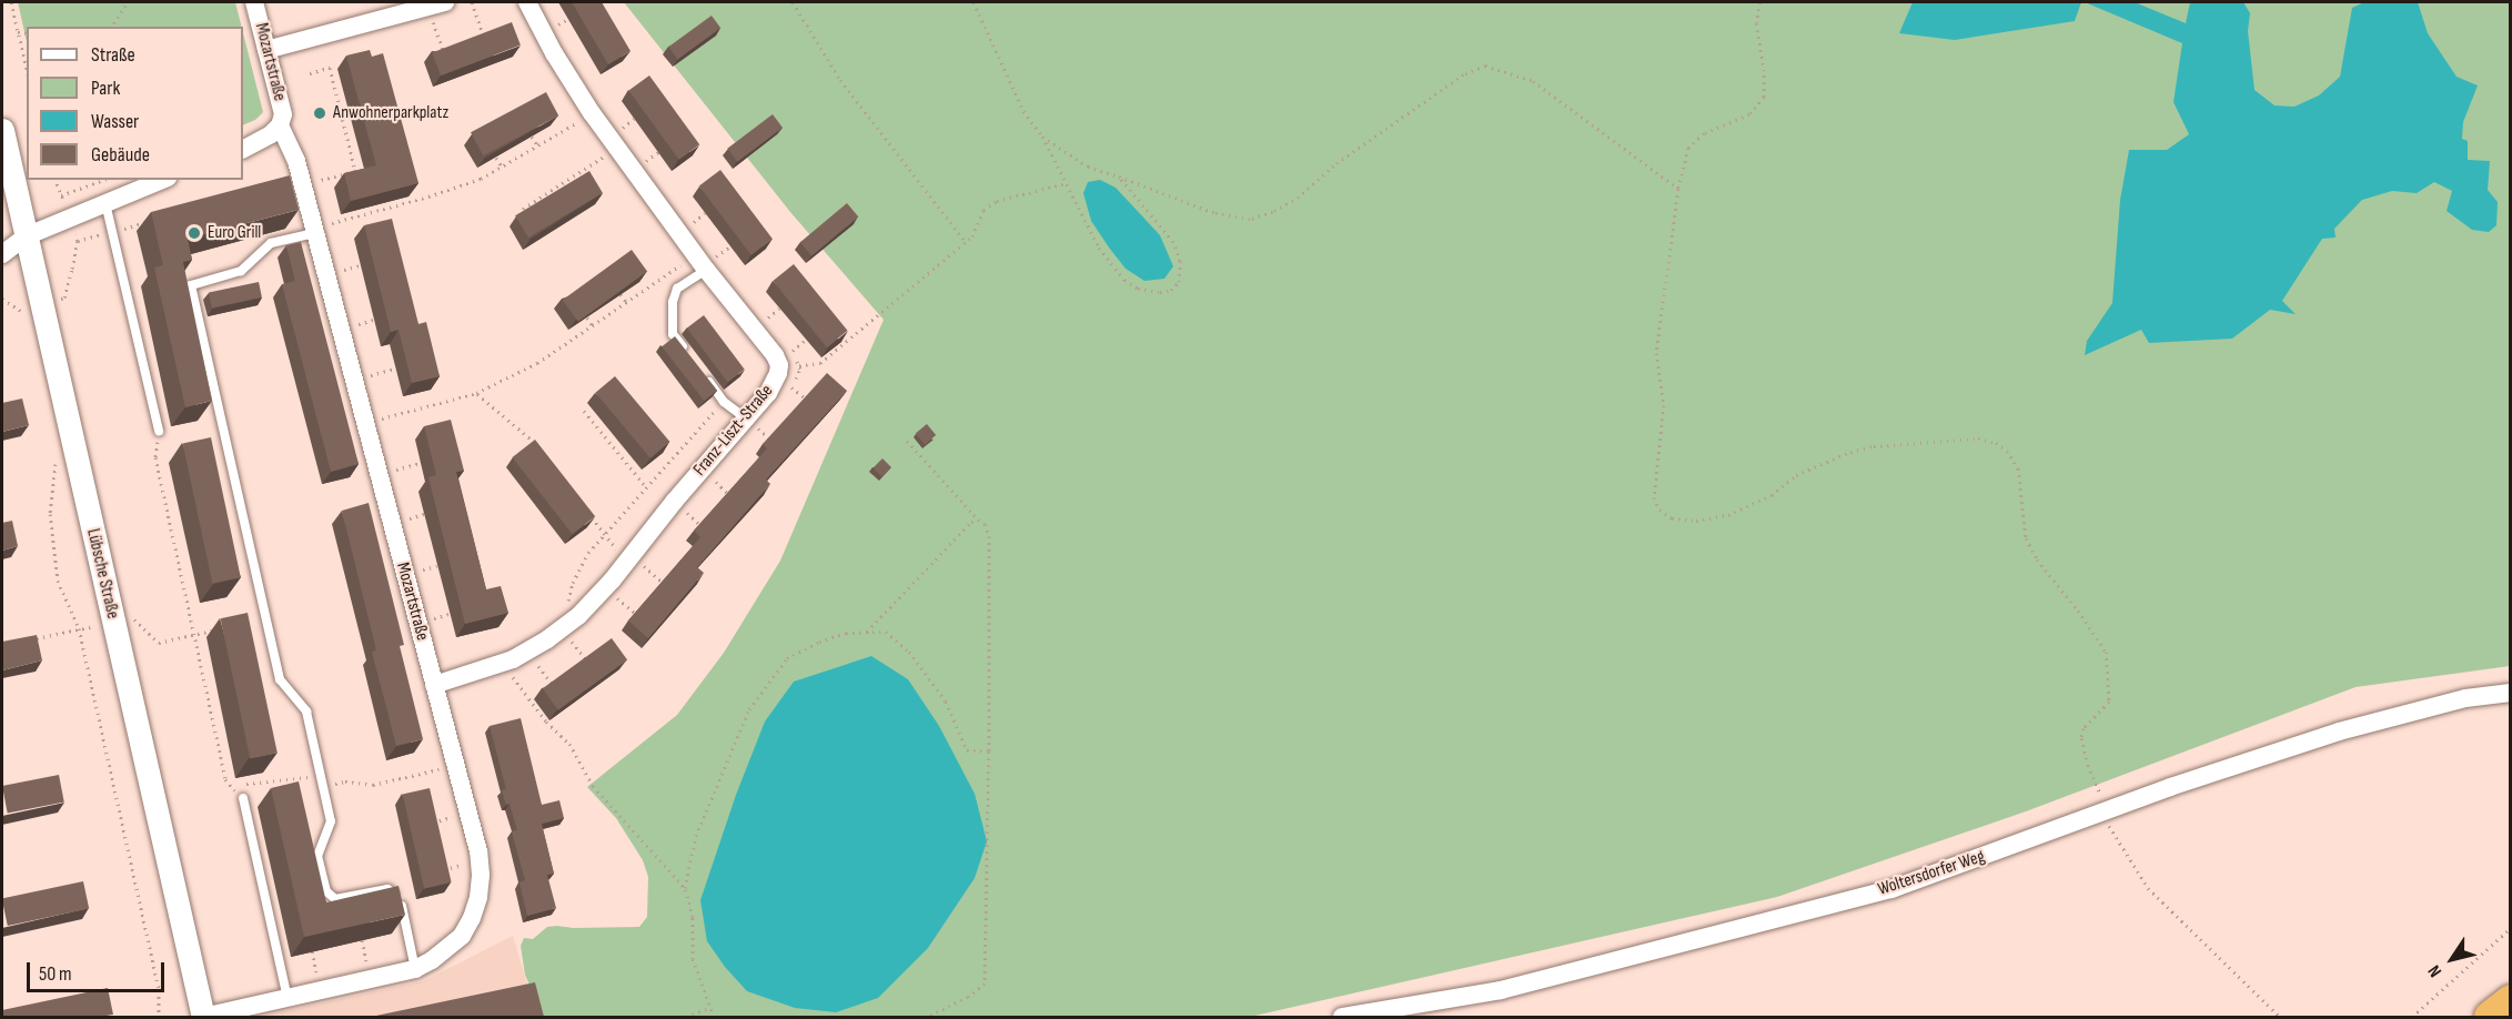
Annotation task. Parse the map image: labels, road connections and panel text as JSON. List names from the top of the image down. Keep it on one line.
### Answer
{"streets":{"street":["Mozartstraße","Franz-Liszt-Straße","Lübsche Straße","Woltersdorfer Weg"]},"crossings":[["Mozartstraße","Franz-Liszt-Straße"],["Mozartstraße","Lübsche Straße"]],"places":["Anwohnerparkplatz","Euro Grill"],"legend":["Straße","Park","Wasser","Gebäude"],"scale_bar":"50 m","north":"bottom left"}
